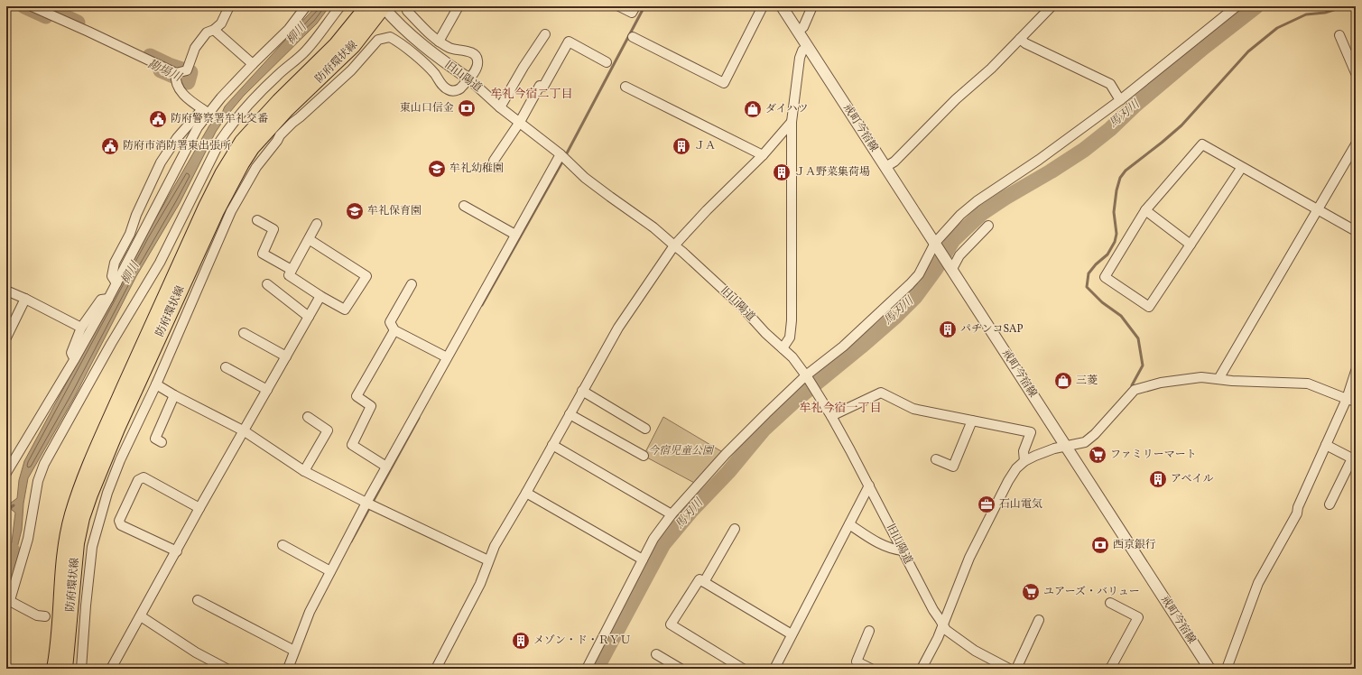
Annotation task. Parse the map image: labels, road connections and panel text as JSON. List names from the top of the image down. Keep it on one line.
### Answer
{"streets":{"main road":["防府環状線"],"street":["旧山陽道","戒町今宿線"]},"crossings":[["防府環状線","旧山陽道"]],"districts":["牟礼今宿二丁目","牟礼今宿一丁目"],"water":["柳川","勘場川","馬刃川"],"parks":["今宿児童公園"],"places":{"bank":["東山口信金","西京銀行"],"shop":["ダイハツ","三菱"],"public building":["防府警察署牟礼交番","防府市消防署東出張所"],"building":["ＪＡ","ＪＡ野菜集荷場","パチンコSAP","アベイル","メゾン・ド・ＲＹＵ"],"school or university":["牟礼幼稚園","牟礼保育園"],"supermarket":["ファミリーマート","ユアーズ・バリュー"],"office":["石山電気"]}}
